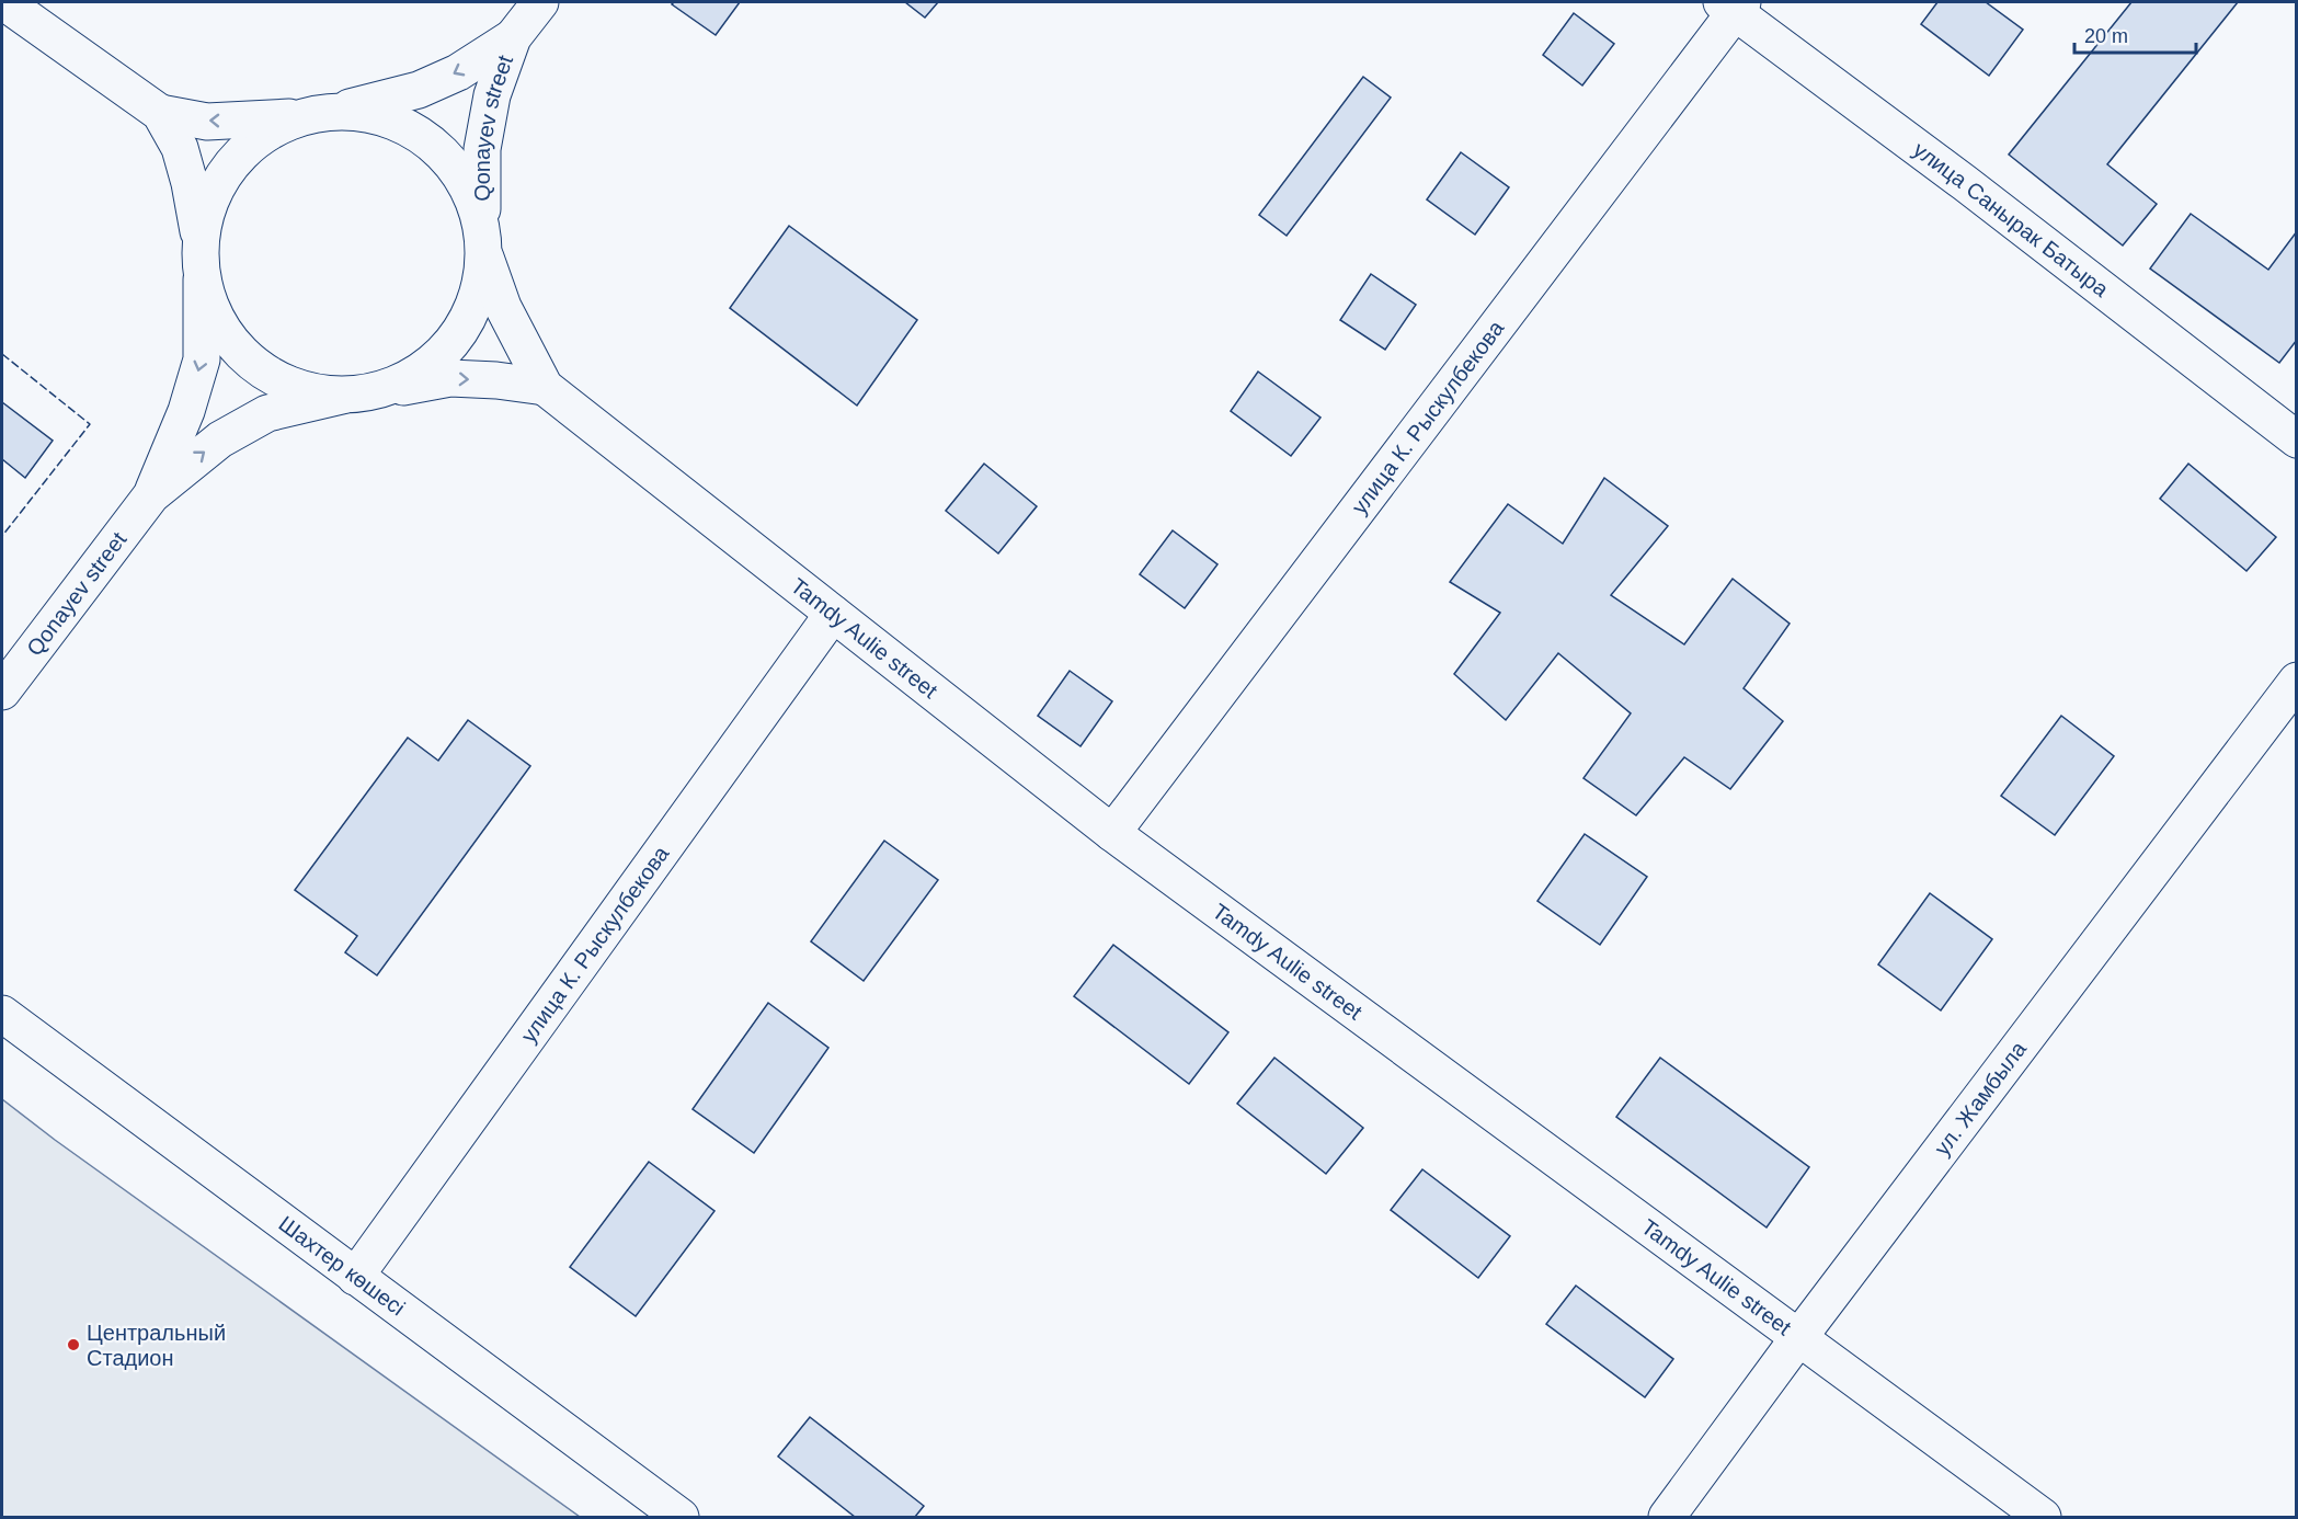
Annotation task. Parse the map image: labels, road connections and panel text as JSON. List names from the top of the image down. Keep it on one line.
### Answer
{"streets":{"street":["Qonayev street","улица Санырак Батыра","улица К. Рыскулбекова","Tamdy Aulie street","ул. Жамбыла","Шахтер көшесі"]},"crossings":[["улица Санырак Батыра","улица К. Рыскулбекова"],["улица К. Рыскулбекова","Tamdy Aulie street"],["улица К. Рыскулбекова","Шахтер көшесі"],["Tamdy Aulie street","ул. Жамбыла"]],"places":["Центральный Стадион"],"scale_bar":"20 m"}
